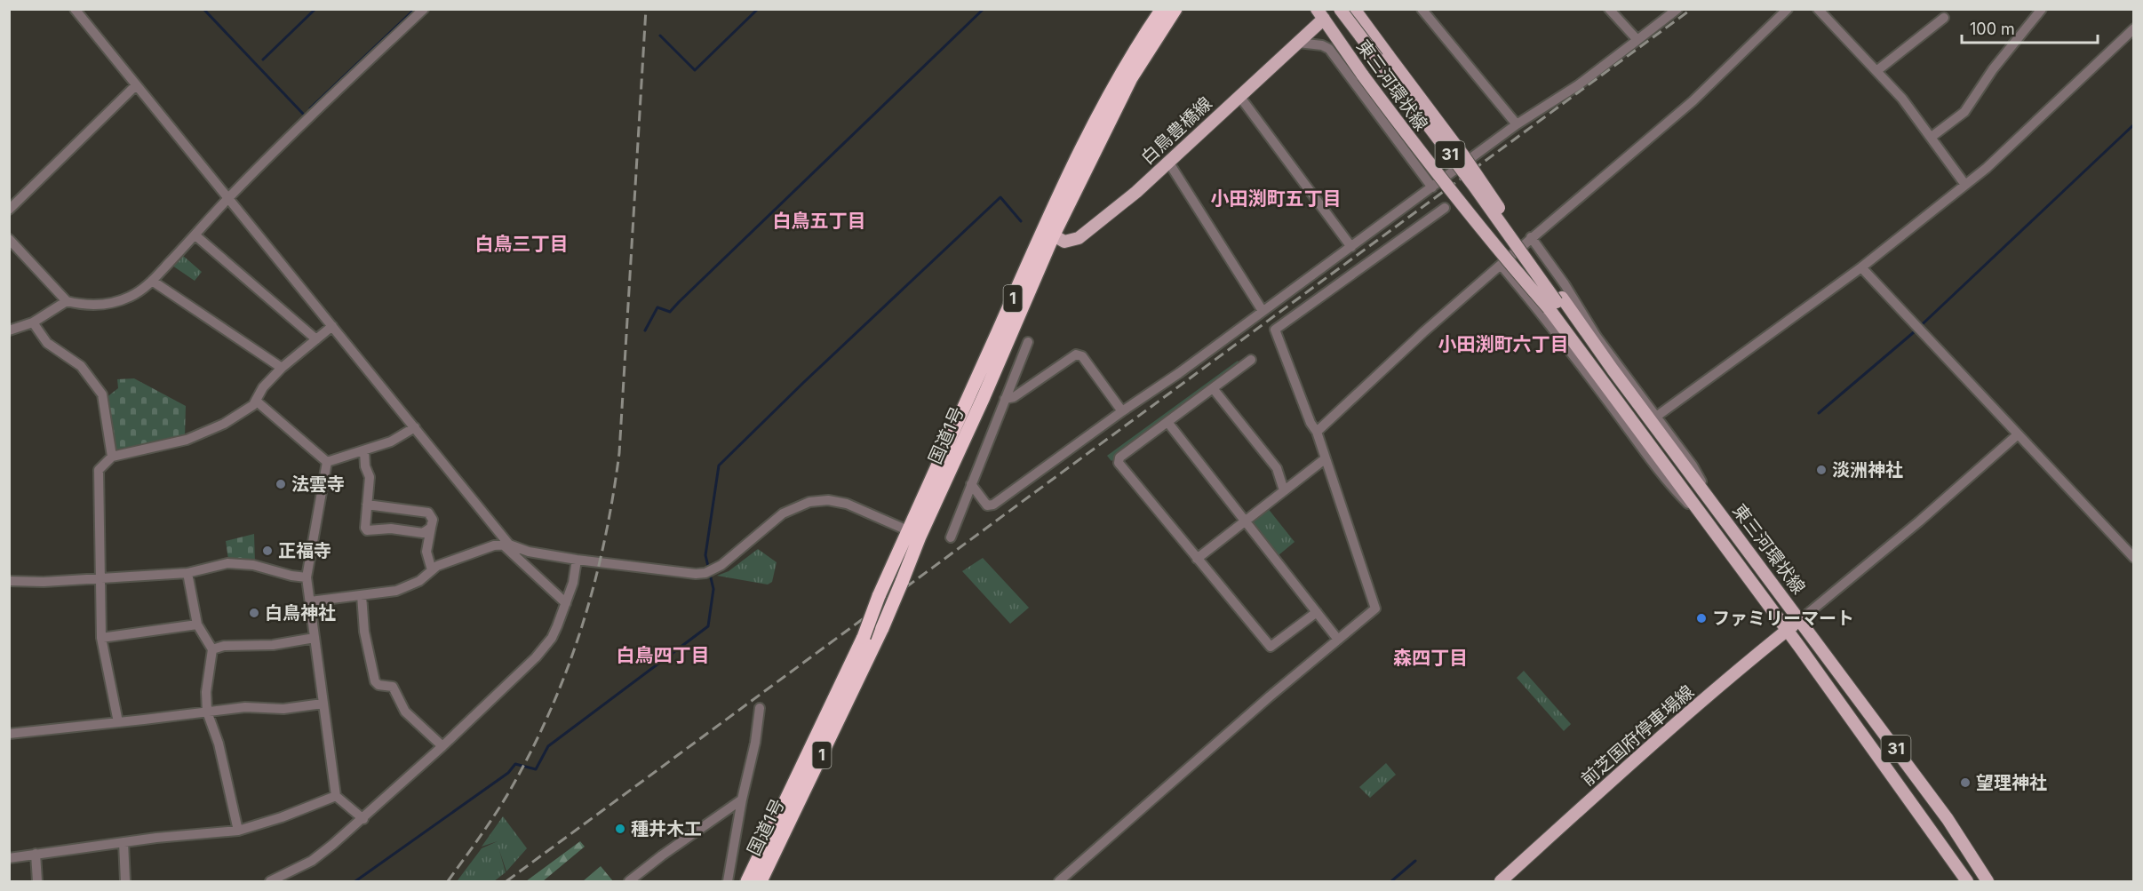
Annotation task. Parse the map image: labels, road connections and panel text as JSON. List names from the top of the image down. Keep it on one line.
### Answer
{"streets":{"highway":["1","国道1号"],"main road":["東三河環状線","白鳥豊橋線","31","前芝国府停車場線"]},"crossings":[["東三河環状線","白鳥豊橋線"],["東三河環状線","前芝国府停車場線"],["白鳥豊橋線","国道1号"]],"districts":["小田渕町五丁目","白鳥五丁目","白鳥三丁目","小田渕町六丁目","白鳥四丁目","森四丁目"],"places":["淡洲神社","法雲寺","正福寺","白鳥神社","ファミリーマート","望理神社","種井木工"],"scale_bar":"100 m"}
